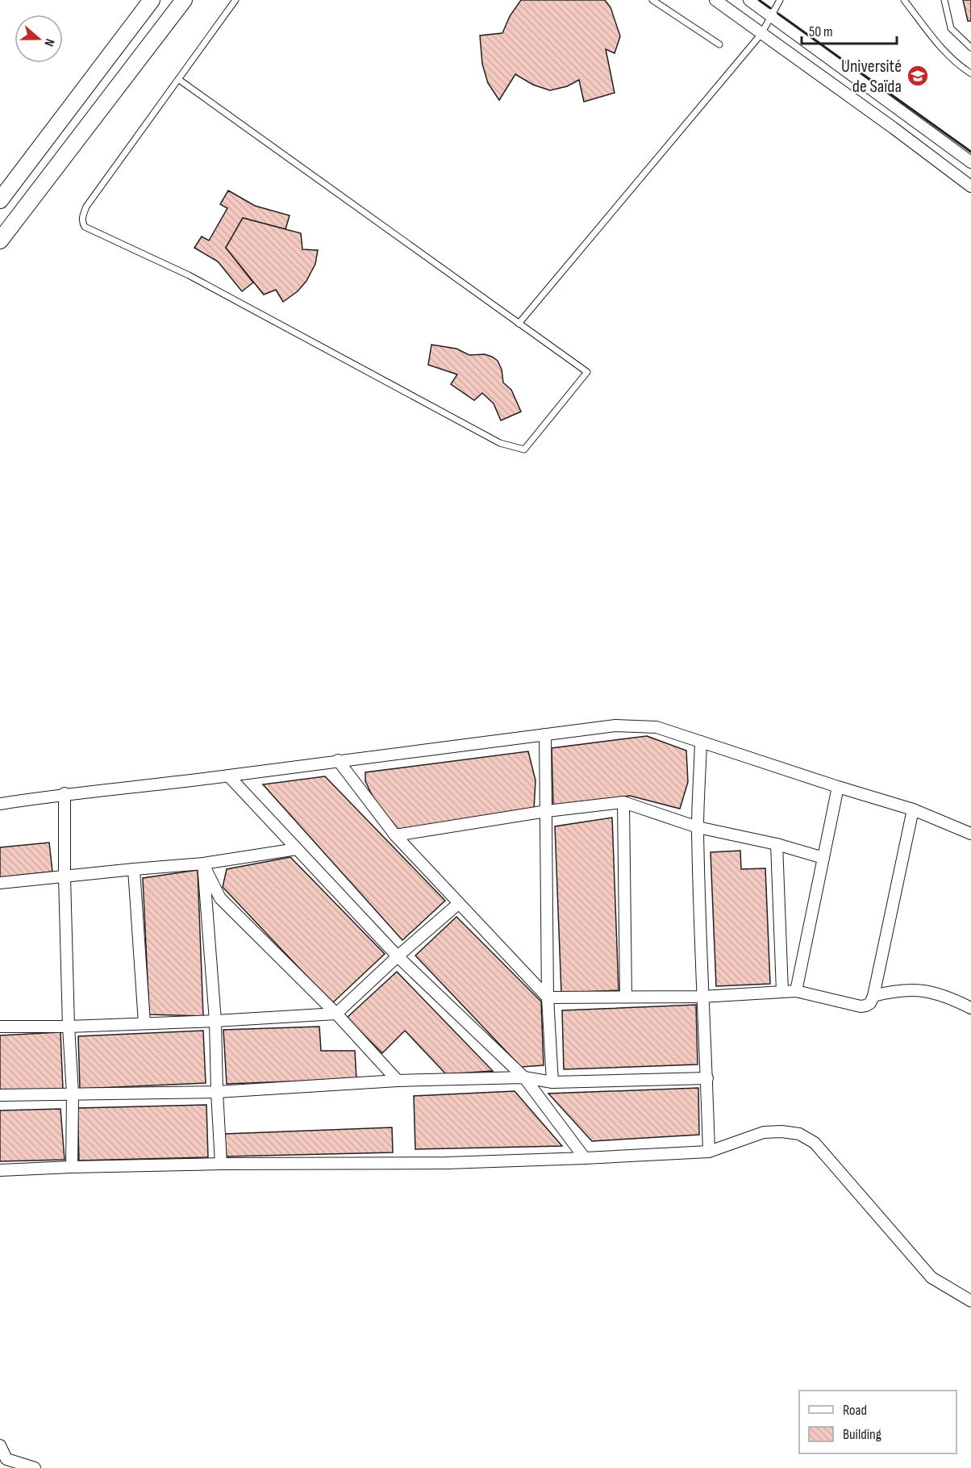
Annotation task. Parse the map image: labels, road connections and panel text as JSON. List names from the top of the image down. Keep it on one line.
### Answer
{"places":{"school or university":["Université de Saïda"]},"legend":["Road","Building"],"scale_bar":"50 m","north":"right"}
